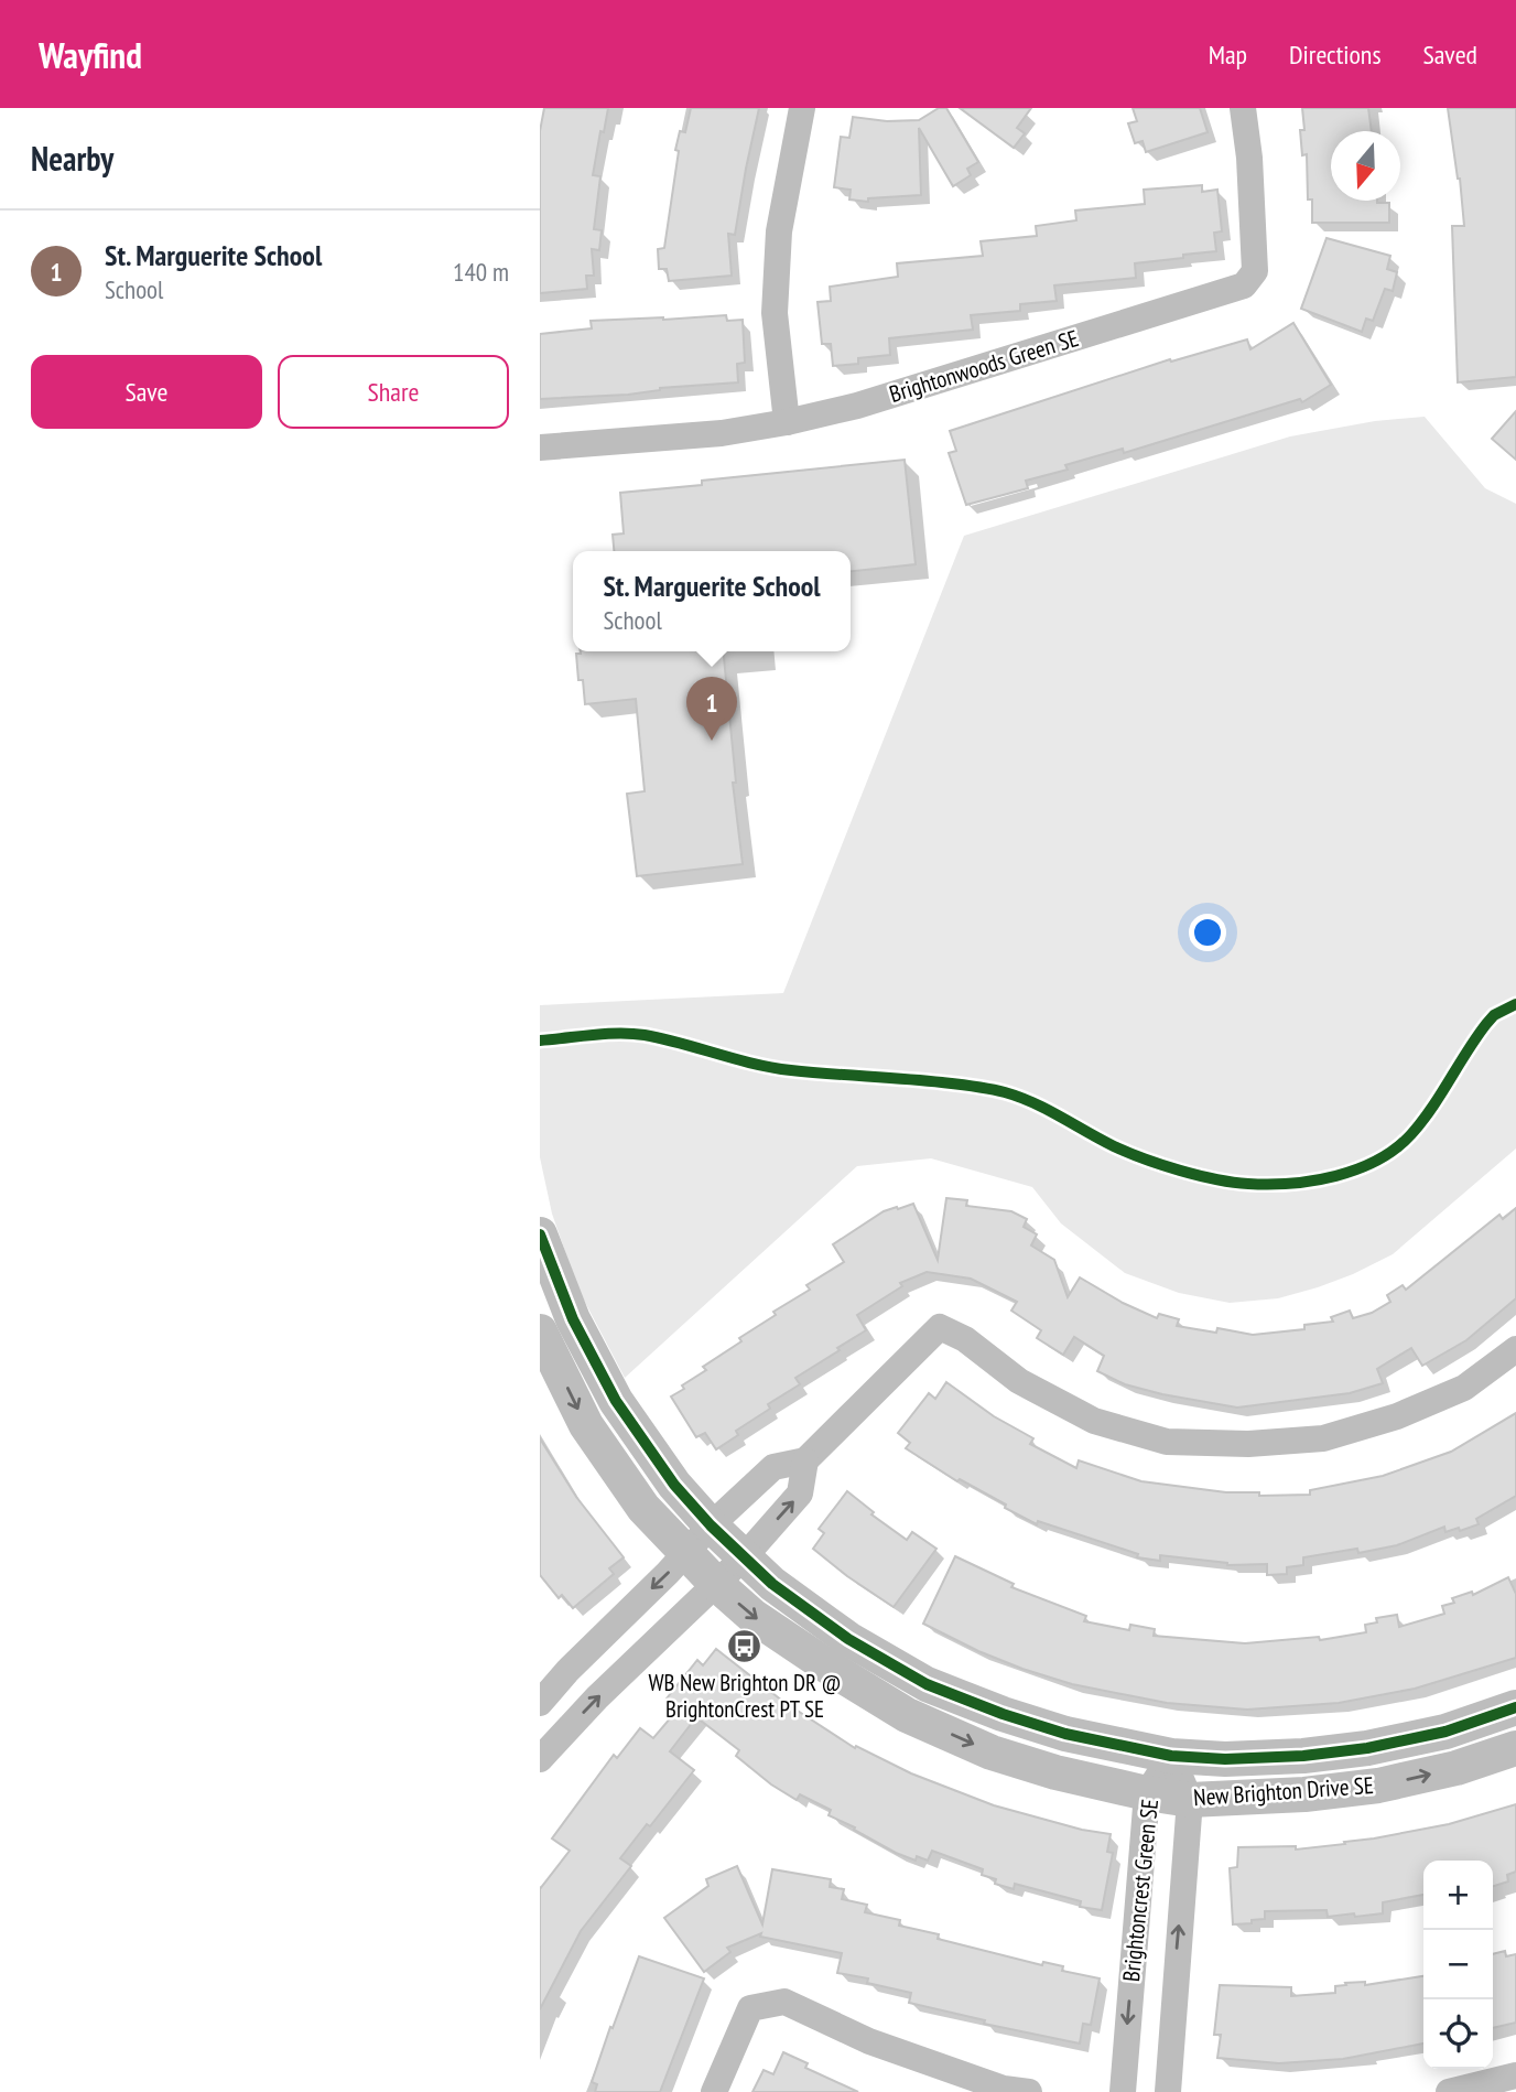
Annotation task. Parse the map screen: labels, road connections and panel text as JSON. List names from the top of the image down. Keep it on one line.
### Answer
{"streets":{"street":["Brightonwoods Green SE","New Brighton Drive SE","Brightoncrest Green SE"]},"crossings":[["New Brighton Drive SE","Brightoncrest Green SE"]],"places":{"bus stop":["WB New Brighton DR @ BrightonCrest PT SE"]},"north":"bottom","page":{"header":"Wayfind","nav":["Map","Directions","Saved"],"heading":"Nearby","list":[{"mark":"1","name":"St. Marguerite School","note":"School","value":"140 m"}],"buttons":["Save","Share"],"popup":["St. Marguerite School","School"],"pins":"1","map_buttons":["+","−"]}}
